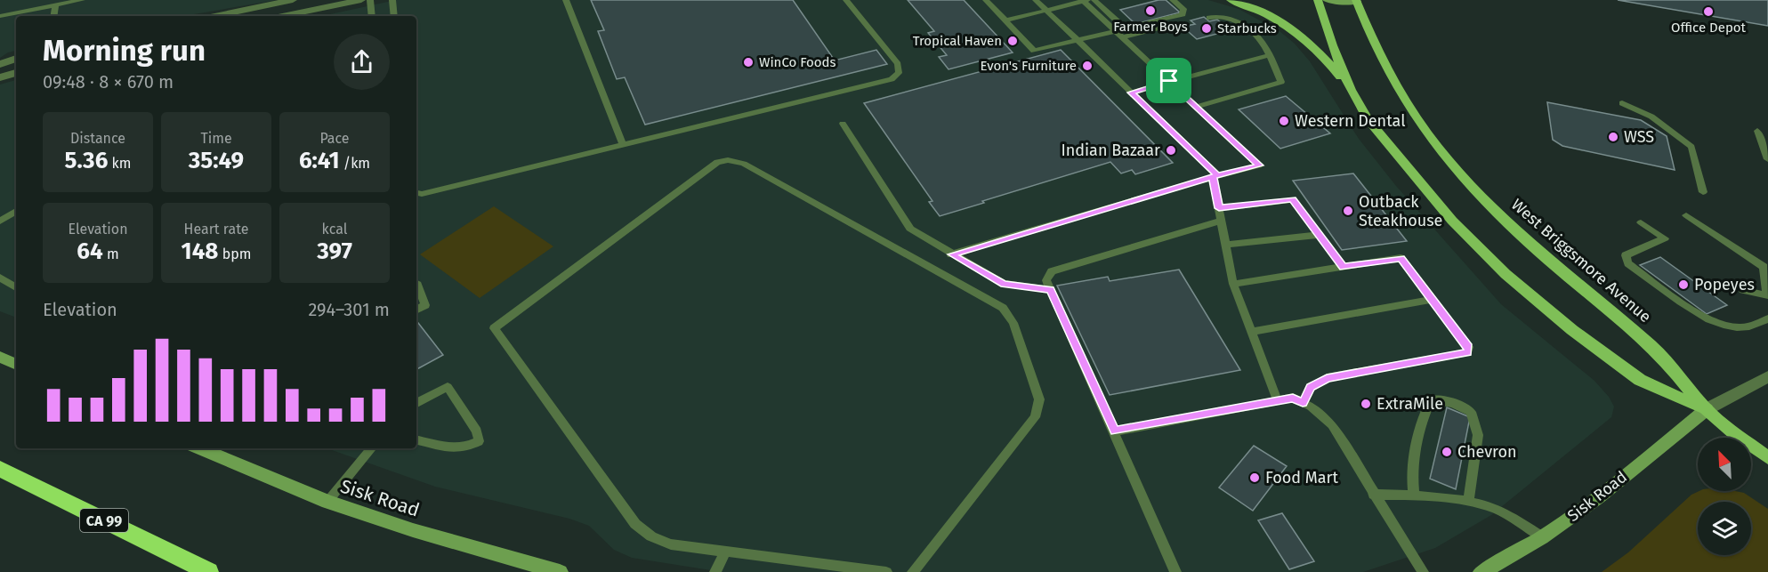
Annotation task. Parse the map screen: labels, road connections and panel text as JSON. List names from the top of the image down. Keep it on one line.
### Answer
{"streets":{"highway":["CA 99"],"main road":["West Briggsmore Avenue","Sisk Road"]},"crossings":[["West Briggsmore Avenue","Sisk Road"]],"places":["Farmer Boys","Office Depot","Starbucks","Tropical Haven","WinCo Foods","Evon's Furniture","Western Dental","WSS","Indian Bazaar","Outback Steakhouse","Popeyes","ExtraMile","Chevron","Food Mart"],"north":"top left","page":{"heading":["Morning run","09:48 · 8 × 670 m"],"stats":[["Distance","5.36 km"],["Time","35:49"],["Pace","6:41 /km"],["Elevation","64 m"],["Heart rate","148 bpm"],["kcal","397"]],"chart":["Elevation","294–301 m"]}}
